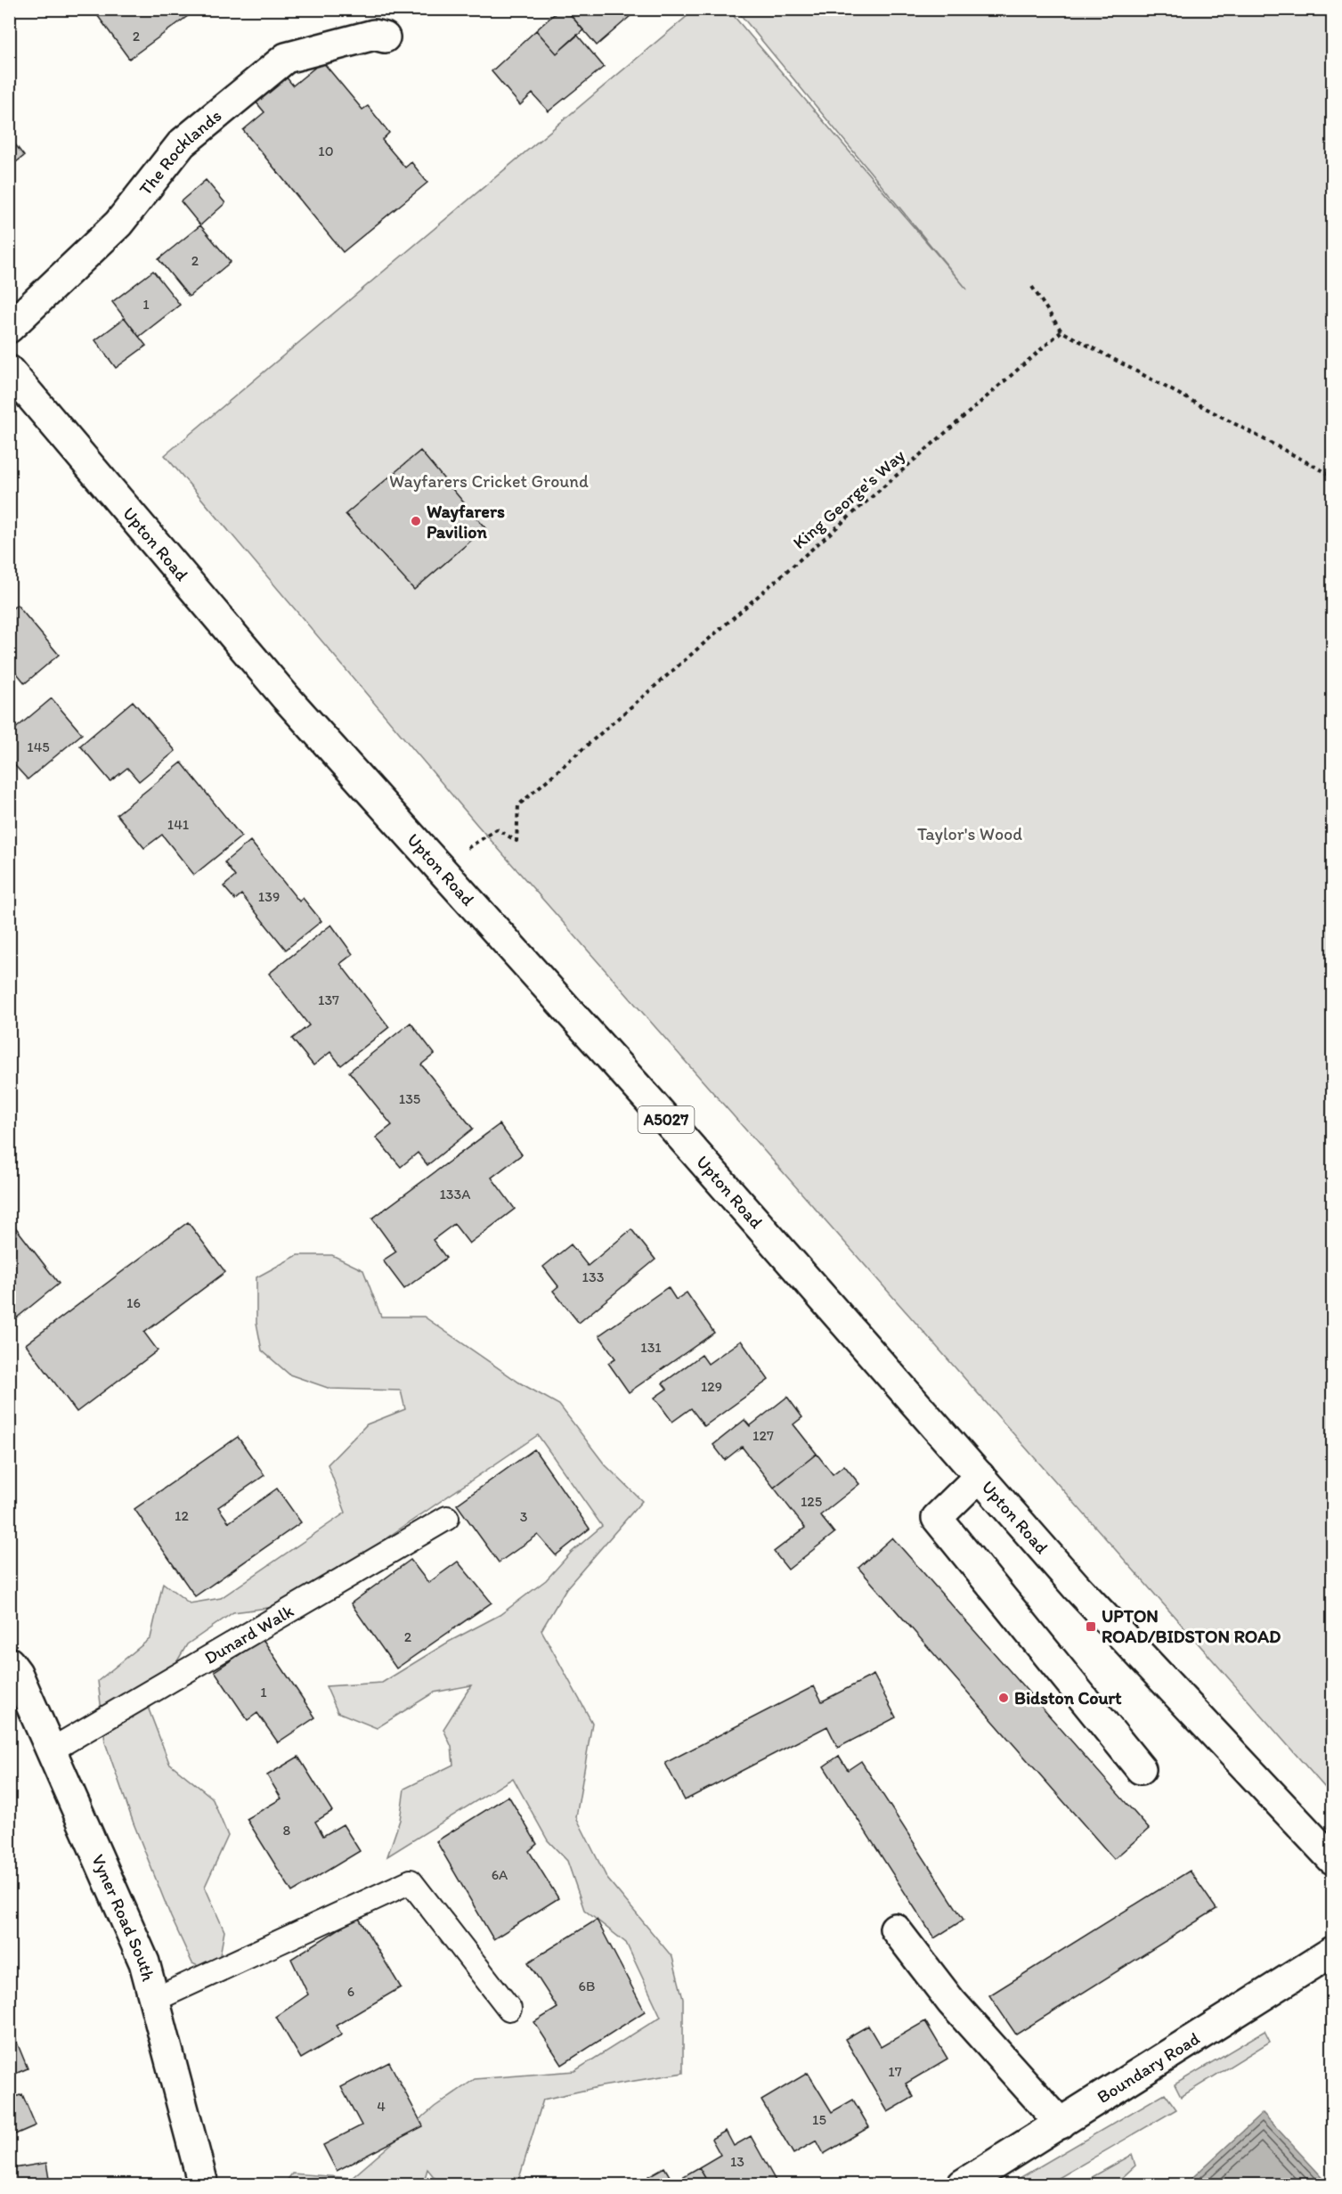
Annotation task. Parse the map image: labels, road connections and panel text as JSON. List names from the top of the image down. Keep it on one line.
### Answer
{"streets":{"main road":["The Rocklands","Upton Road","A5027","Vyner Road South","Boundary Road"],"lane":["Dunard Walk"],"path":["King George's Way"]},"crossings":[["King George's Way","Upton Road"],["Dunard Walk","Vyner Road South"]],"parks":["Wayfarers Cricket Ground","Taylor's Wood"],"places":{"other":["Wayfarers Pavilion","Bidston Court"],"transit":["UPTON ROAD/BIDSTON ROAD"]},"house_numbers":["2","10","2","1","145","141","139","137","135","133A","133","16","131","129","127","125","12","3","2","1","8","6A","6B","6","17","4","15","13"]}
